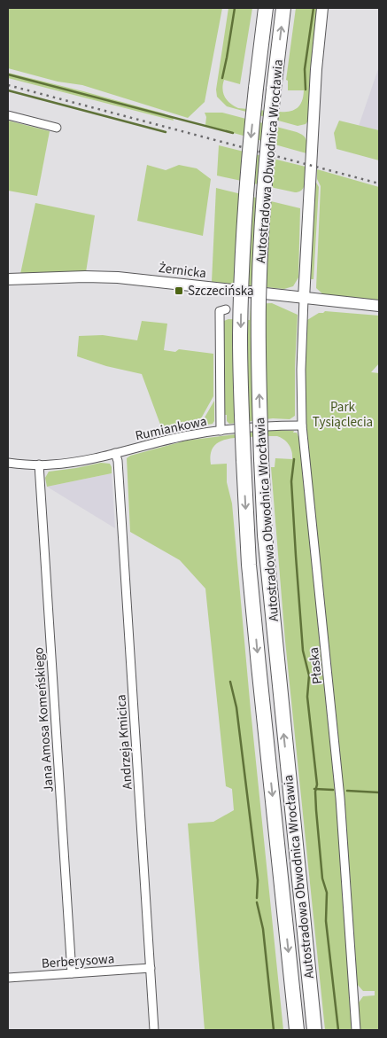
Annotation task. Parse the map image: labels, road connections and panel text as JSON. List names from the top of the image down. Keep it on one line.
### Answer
{"streets":{"highway":["Autostradowa Obwodnica Wrocławia"],"street":["Żernicka","Rumiankowa","Płaska","Jana Amosa Komeńskiego","Andrzeja Kmicica","Berberysowa"]},"crossings":[["Żernicka","Płaska"],["Rumiankowa","Jana Amosa Komeńskiego"],["Rumiankowa","Andrzeja Kmicica"],["Jana Amosa Komeńskiego","Berberysowa"],["Andrzeja Kmicica","Berberysowa"]],"parks":["Park Tysiąclecia"],"places":{"transit":["Szczecińska"]}}
